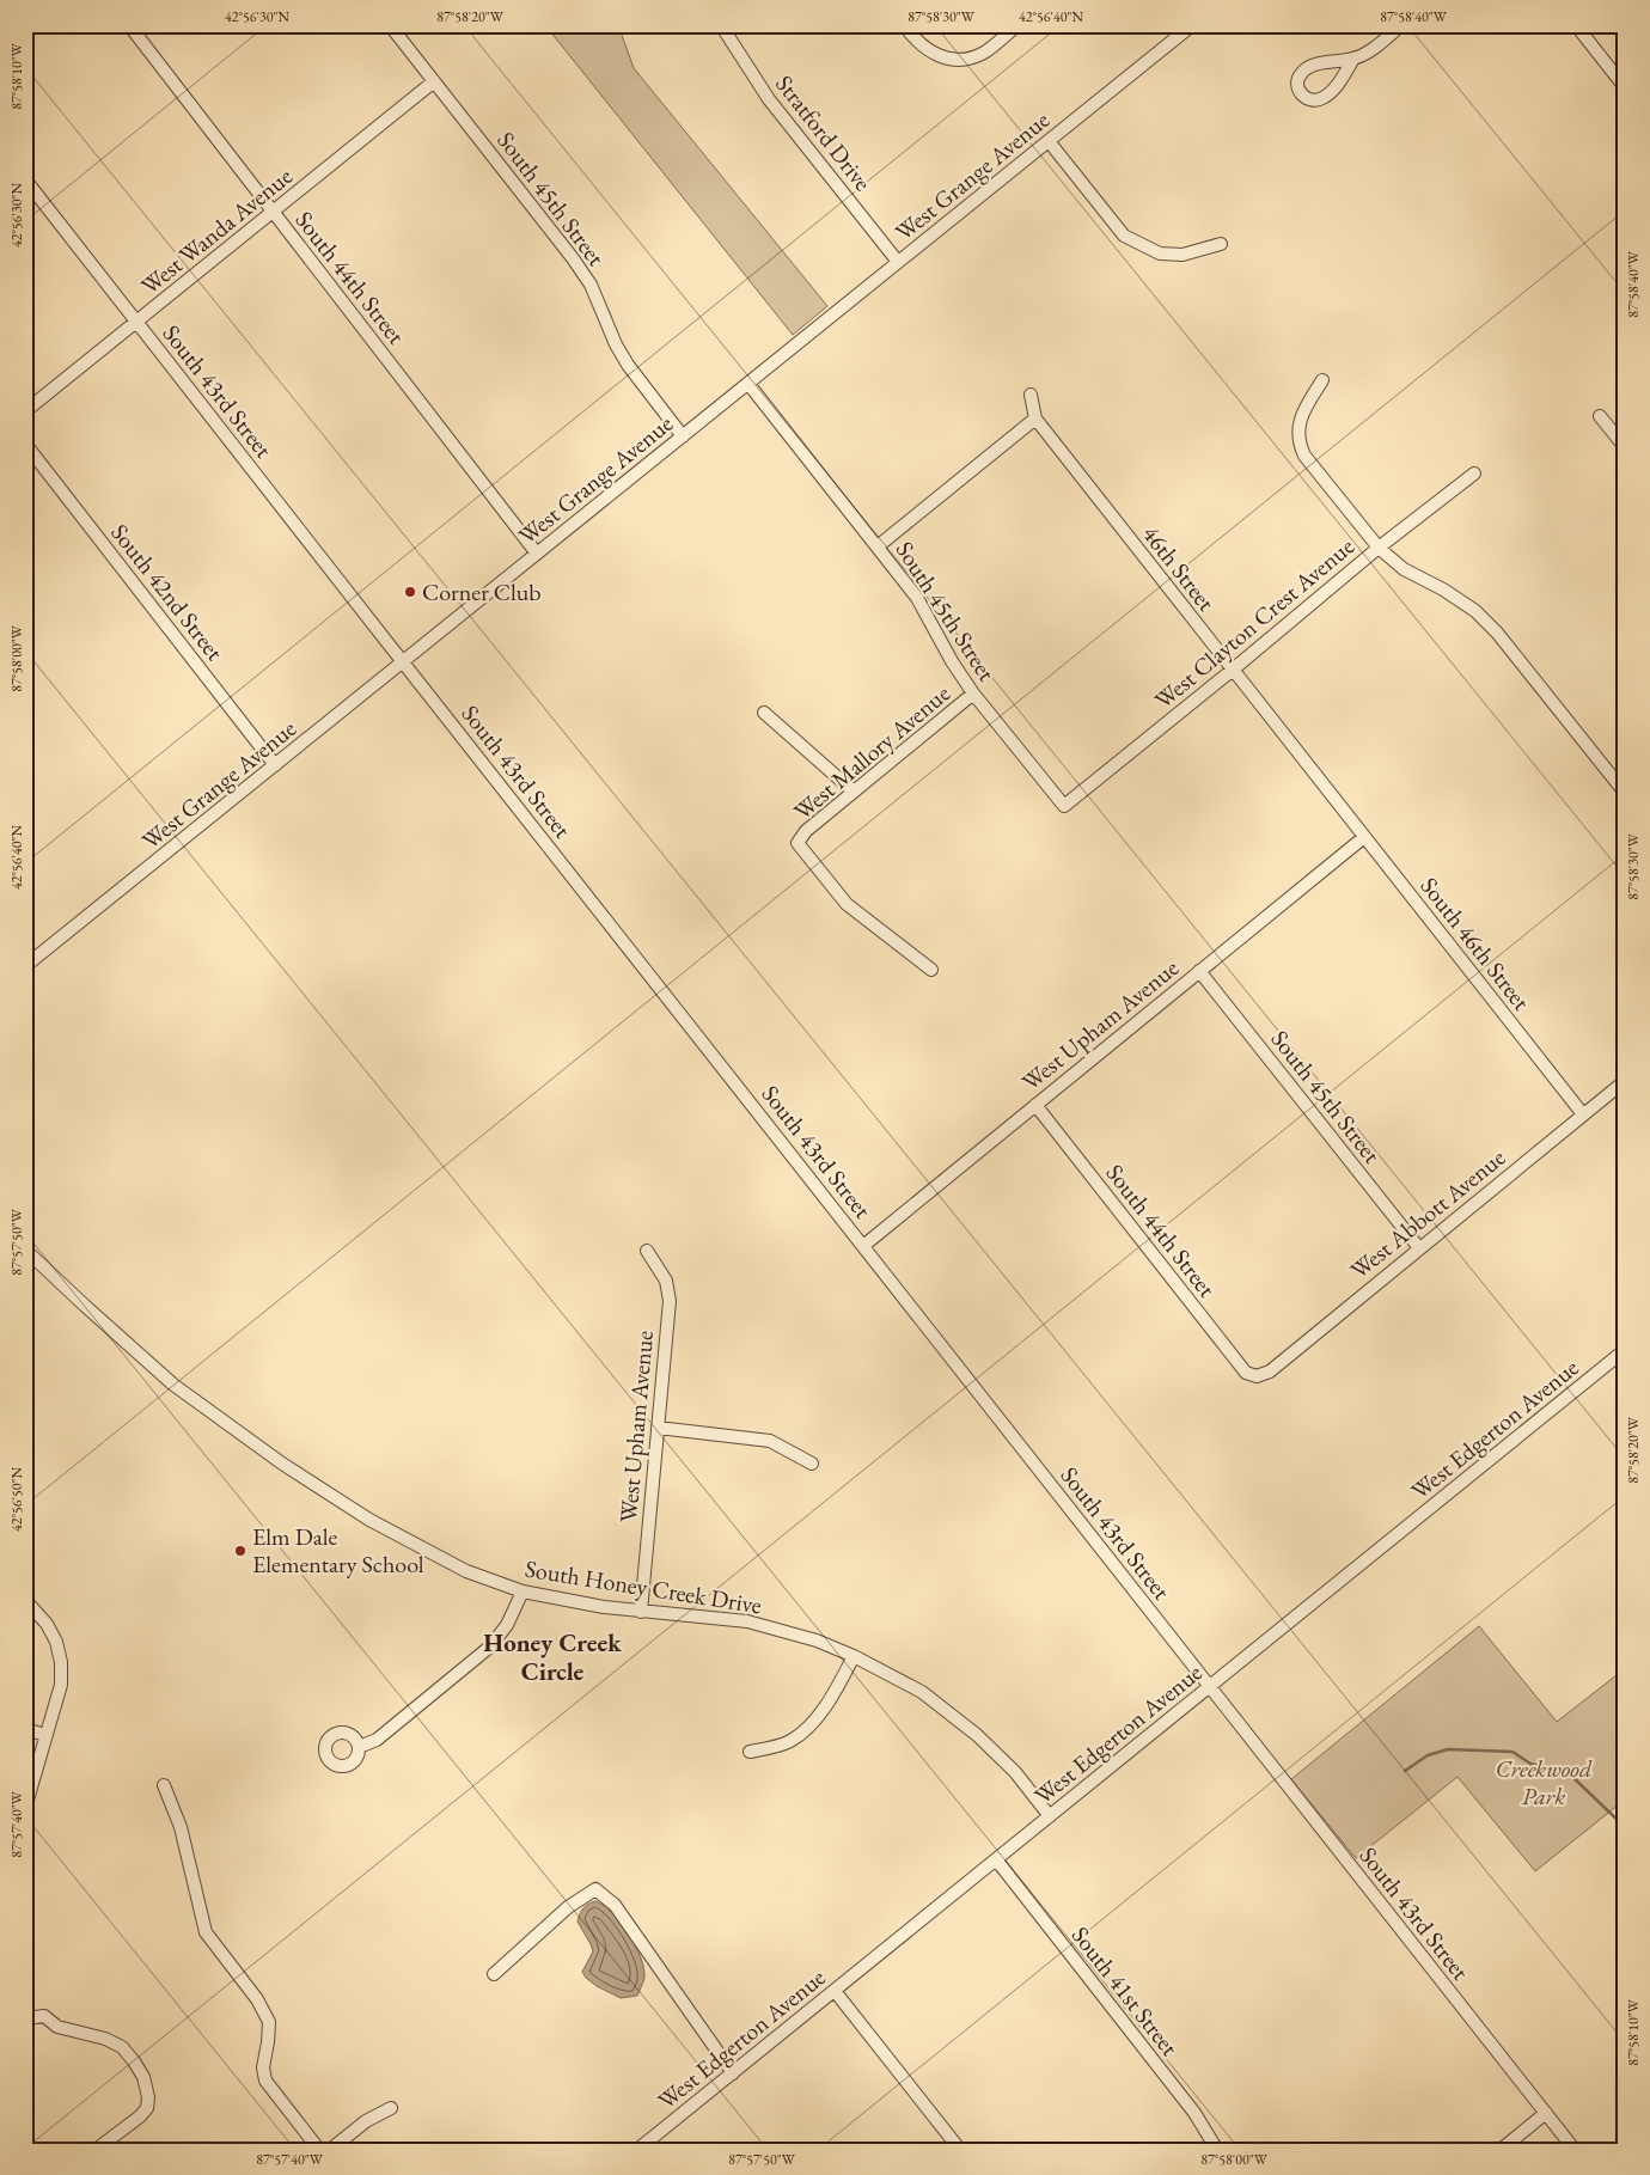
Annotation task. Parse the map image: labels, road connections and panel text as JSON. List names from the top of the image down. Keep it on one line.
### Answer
{"streets":{"street":["Stratford Drive","West Grange Avenue","South 45th Street","West Wanda Avenue","South 44th Street","South 43rd Street","46th Street","South 42nd Street","West Clayton Crest Avenue","West Mallory Avenue","South 46th Street","West Upham Avenue","West Abbott Avenue","West Edgerton Avenue","South Honey Creek Drive","South 41st Street"]},"crossings":[["Stratford Drive","West Grange Avenue"],["West Grange Avenue","South 45th Street"],["West Grange Avenue","South 44th Street"],["West Grange Avenue","South 43rd Street"],["West Grange Avenue","South 42nd Street"],["South 45th Street","West Wanda Avenue"],["South 45th Street","West Clayton Crest Avenue"],["South 45th Street","West Mallory Avenue"],["South 45th Street","West Upham Avenue"],["South 45th Street","West Abbott Avenue"],["West Wanda Avenue","South 44th Street"],["West Wanda Avenue","South 43rd Street"],["South 44th Street","West Upham Avenue"],["South 44th Street","West Abbott Avenue"],["South 43rd Street","West Upham Avenue"],["South 43rd Street","West Edgerton Avenue"],["46th Street","West Clayton Crest Avenue"],["46th Street","South 46th Street"],["South 46th Street","West Upham Avenue"],["South 46th Street","West Abbott Avenue"],["West Upham Avenue","South Honey Creek Drive"],["West Edgerton Avenue","South Honey Creek Drive"],["West Edgerton Avenue","South 41st Street"]],"districts":["Honey Creek Circle"],"parks":["Creekwood Park"],"places":["Corner Club","Elm Dale Elementary School"],"coordinates":["42°56'30\"N","87°58'20\"W","87°58'30\"W","42°56'40\"N","87°58'40\"W","87°58'10\"W","87°58'00\"W","87°57'50\"W","42°56'50\"N","87°57'40\"W"]}
